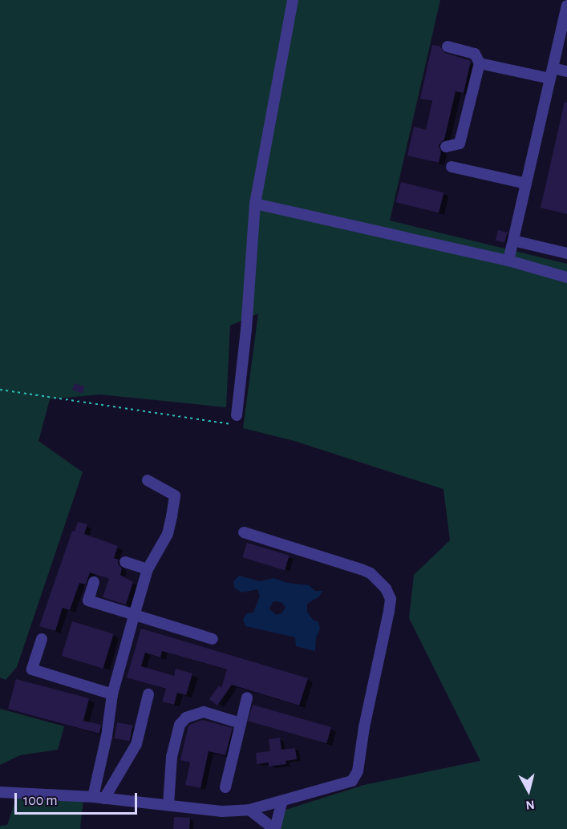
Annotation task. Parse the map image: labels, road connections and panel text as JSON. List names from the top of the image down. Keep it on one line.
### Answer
{"scale_bar":"100 m","north":"bottom"}
